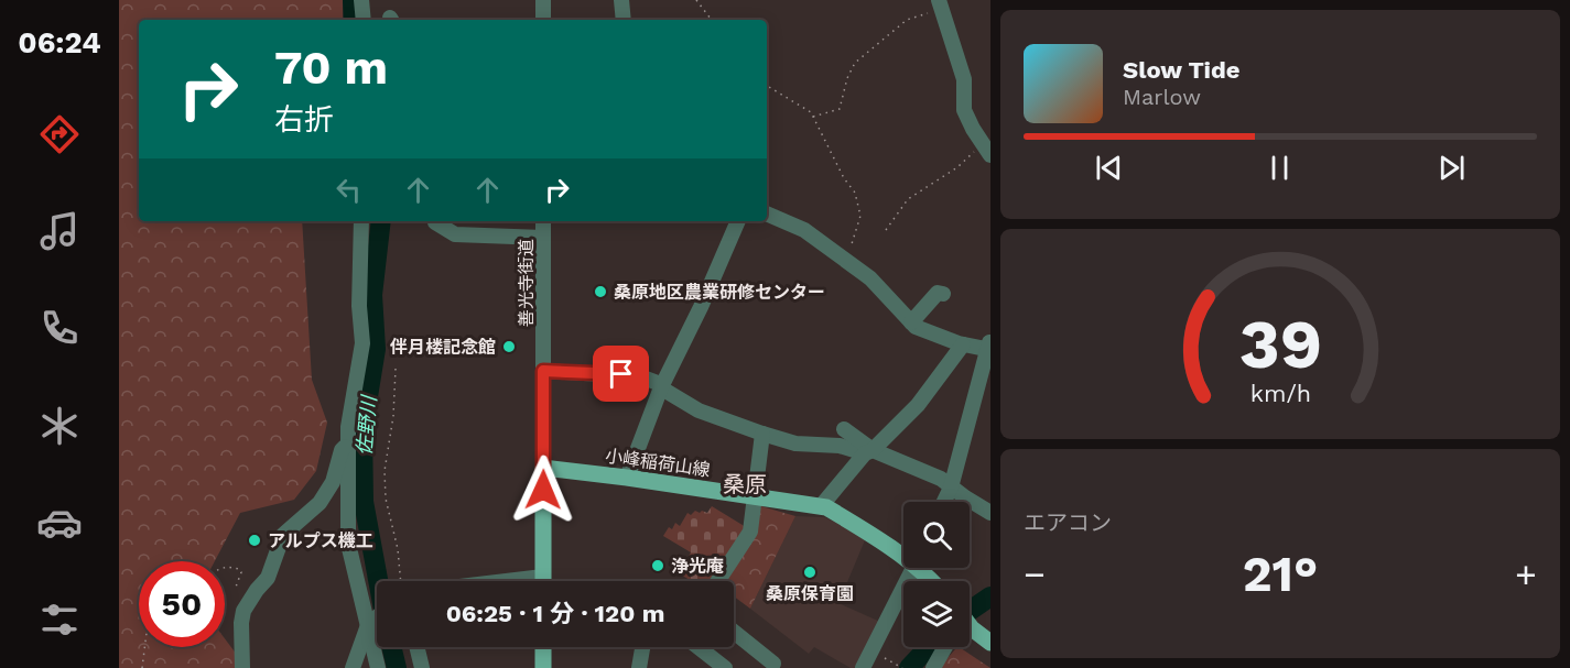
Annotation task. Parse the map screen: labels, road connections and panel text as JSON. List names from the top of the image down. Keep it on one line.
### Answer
{"streets":{"main road":["小峰稲荷山線"],"street":["善光寺街道"]},"crossings":[["善光寺街道","小峰稲荷山線"]],"districts":["桑原"],"water":["佐野川"],"places":["桑原地区農業研修センター","伴月楼記念館","アルプス機工","浄光庵","桑原保育園"],"page":{"tabs":"06:24","turn":["70 m","右折"],"song":["Slow Tide","Marlow"],"tile":"エアコン","heat":["−","21°","+"],"limit":"50","trip":"06:25 · 1 分 · 120 m","gauge":["39","km/h"]}}
